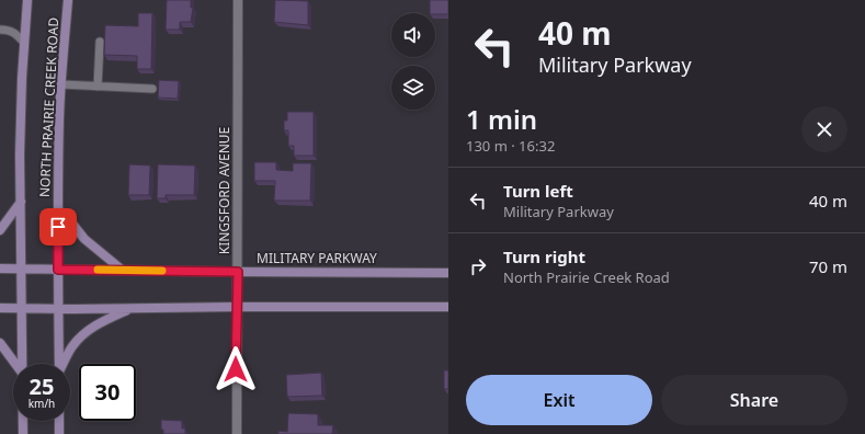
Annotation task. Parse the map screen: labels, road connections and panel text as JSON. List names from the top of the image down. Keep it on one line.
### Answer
{"streets":{"main road":["NORTH PRAIRIE CREEK ROAD","MILITARY PARKWAY"],"street":["KINGSFORD AVENUE"]},"crossings":[["NORTH PRAIRIE CREEK ROAD","MILITARY PARKWAY"],["KINGSFORD AVENUE","MILITARY PARKWAY"]],"page":{"turn":["40 m","Military Parkway"],"heading":["1 min","130 m · 16:32"],"list":[{"name":"Turn left","note":"Military Parkway","value":"40 m"},{"name":"Turn right","note":"North Prairie Creek Road","value":"70 m"}],"speed":"25 km/h","limit":"30","buttons":["Exit","Share"]}}
